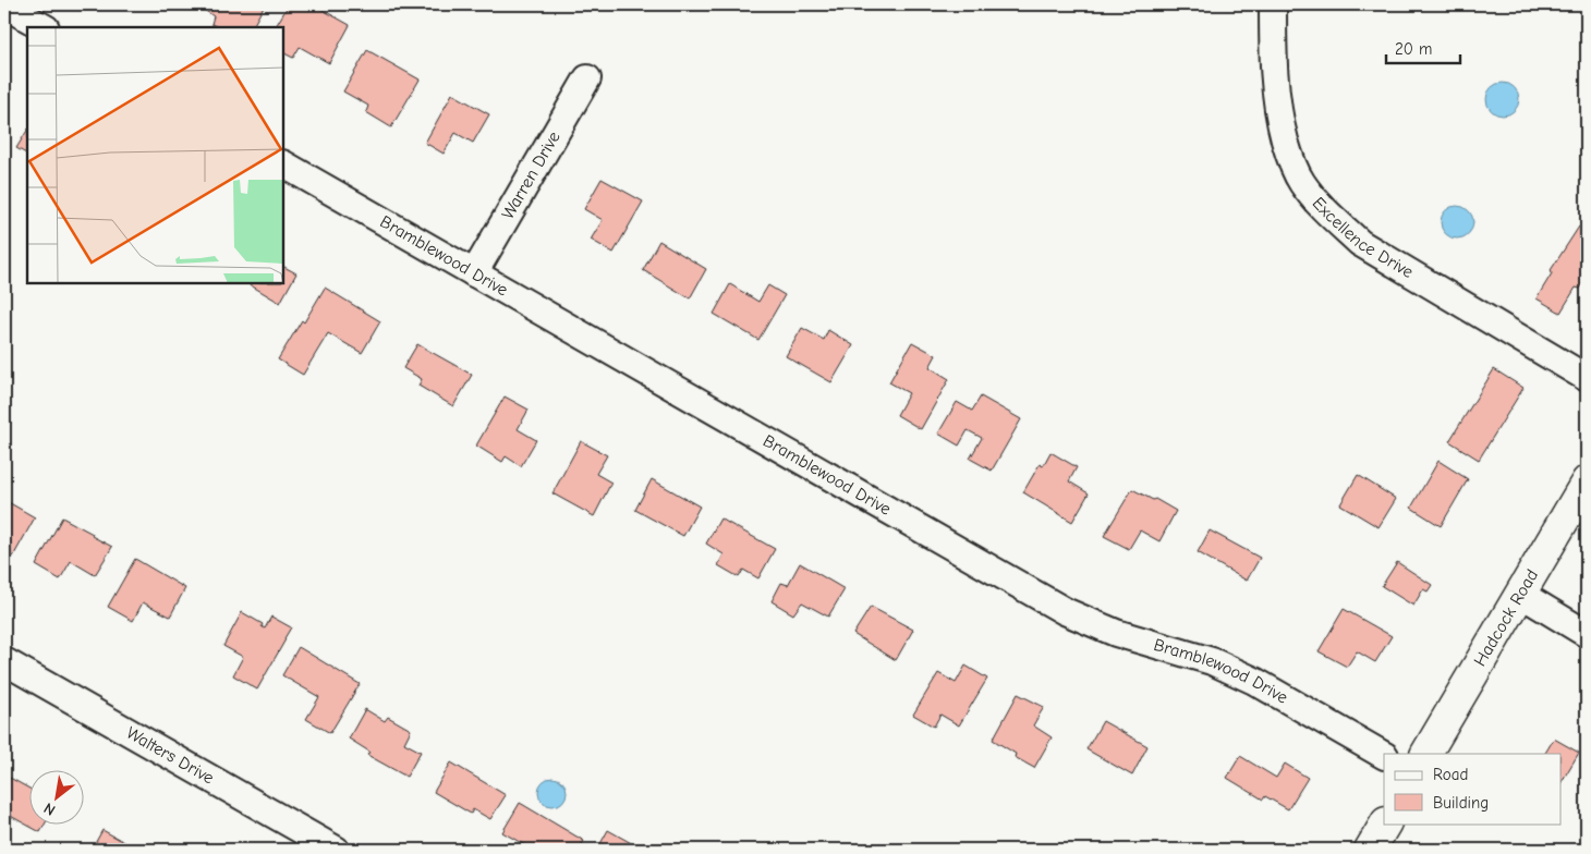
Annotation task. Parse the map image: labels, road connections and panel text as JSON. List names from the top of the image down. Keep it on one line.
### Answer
{"streets":{"street":["Warren Drive","Excellence Drive","Bramblewood Drive","Hadcock Road","Walters Drive"]},"crossings":[["Warren Drive","Bramblewood Drive"]],"legend":["Road","Building"],"scale_bar":"20 m","north":"bottom left"}
